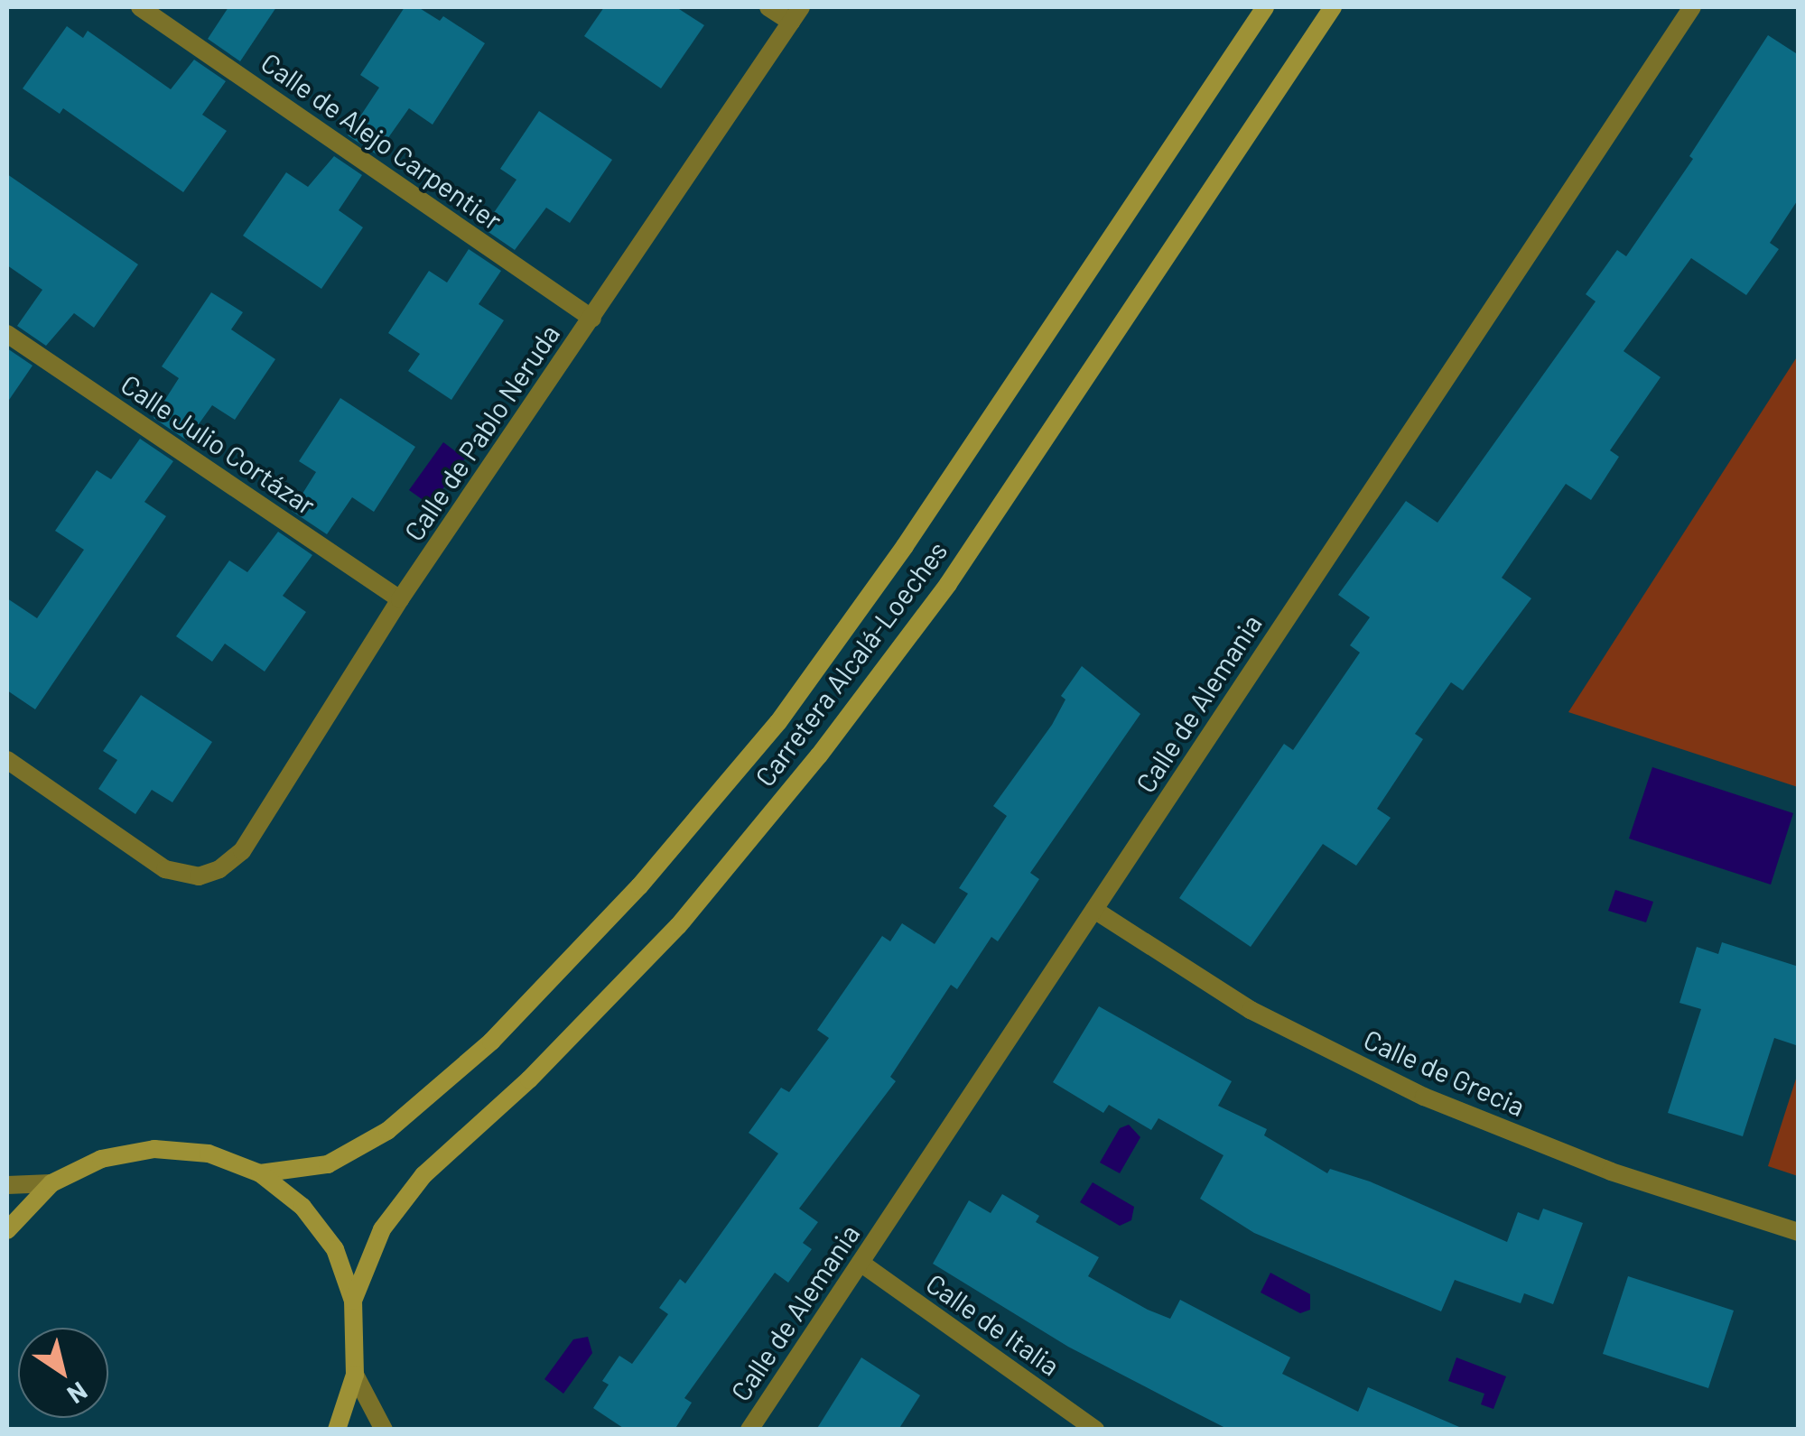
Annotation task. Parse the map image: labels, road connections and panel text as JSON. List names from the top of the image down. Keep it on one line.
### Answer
{"streets":{"main road":["Carretera Alcalá-Loeches"],"street":["Calle de Alejo Carpentier","Calle de Pablo Neruda","Calle Julio Cortázar","Calle de Alemania","Calle de Grecia","Calle de Italia"]},"crossings":[["Calle de Alejo Carpentier","Calle de Pablo Neruda"],["Calle de Pablo Neruda","Calle Julio Cortázar"],["Calle de Alemania","Calle de Grecia"],["Calle de Alemania","Calle de Italia"]],"north":"bottom right"}
